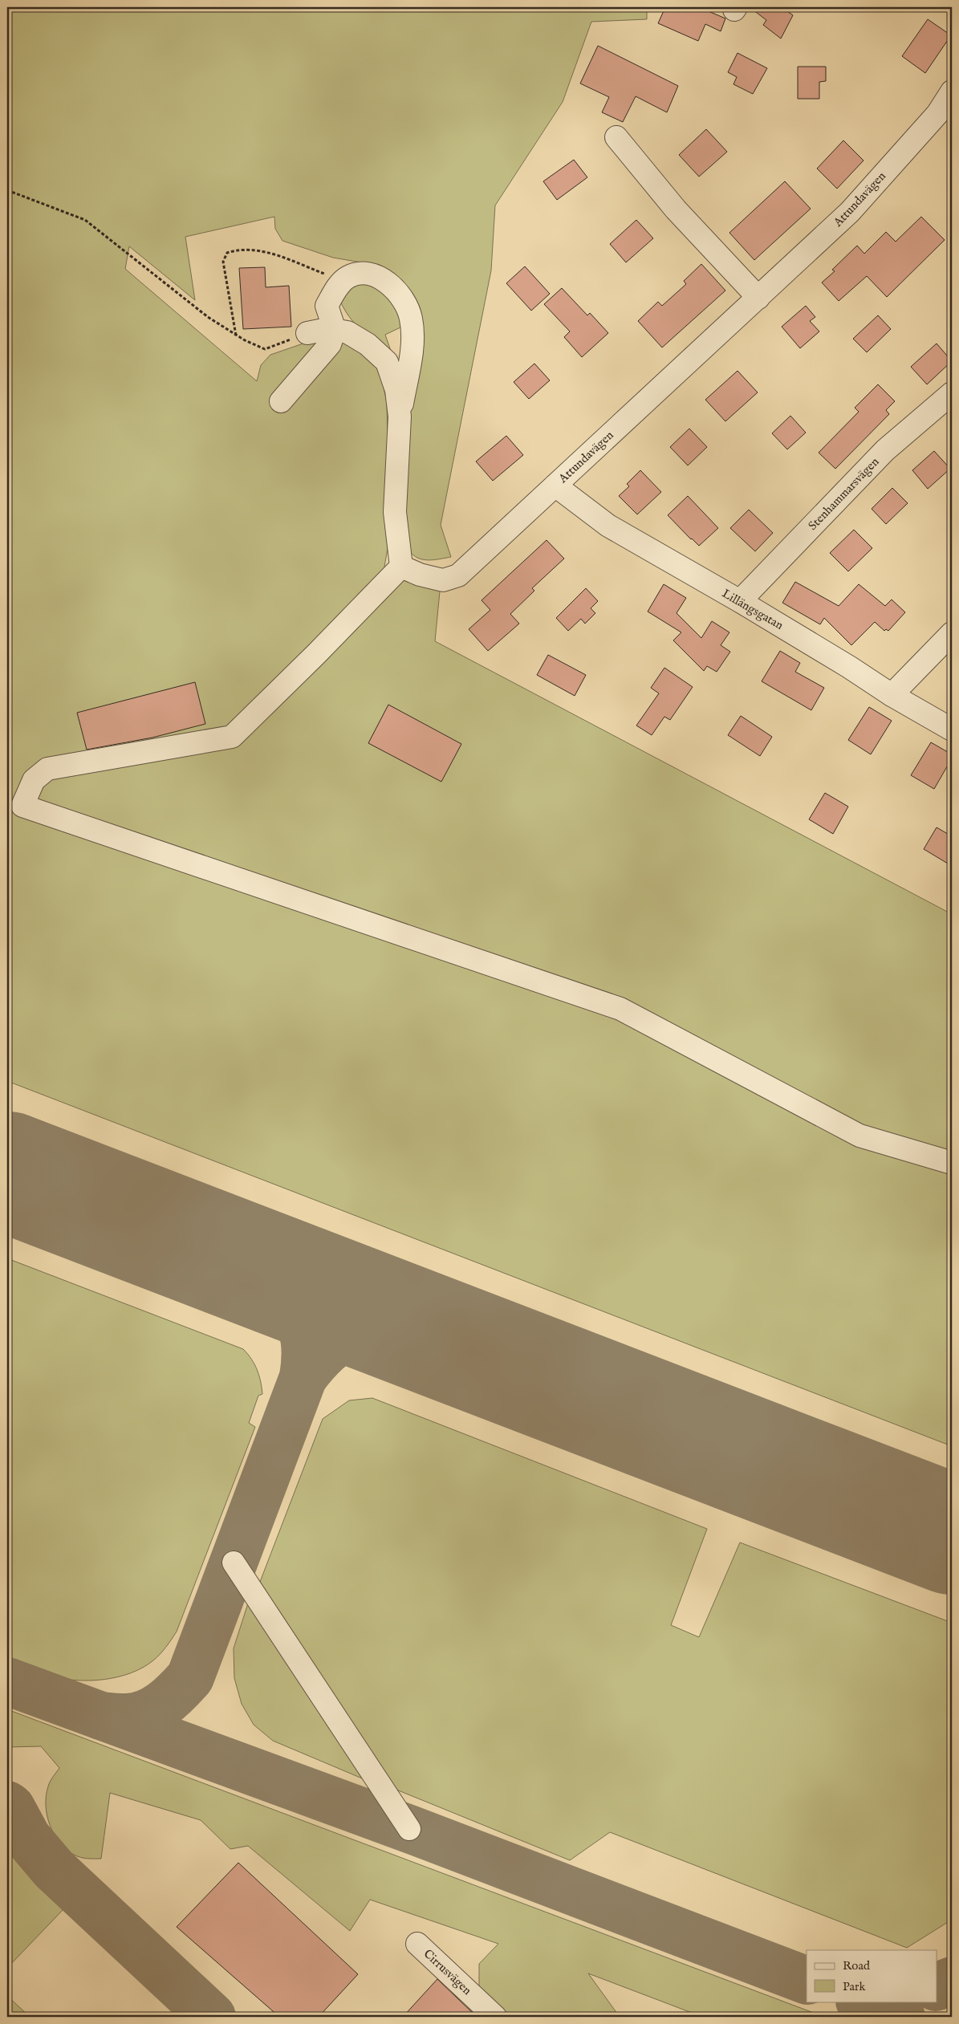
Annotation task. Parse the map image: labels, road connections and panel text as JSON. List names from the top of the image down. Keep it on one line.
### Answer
{"streets":{"street":["Attundavägen","Stenhammarsvägen","Lillängsgatan","Cirrusvägen"]},"crossings":[["Attundavägen","Lillängsgatan"],["Stenhammarsvägen","Lillängsgatan"]],"legend":["Road","Park"]}
